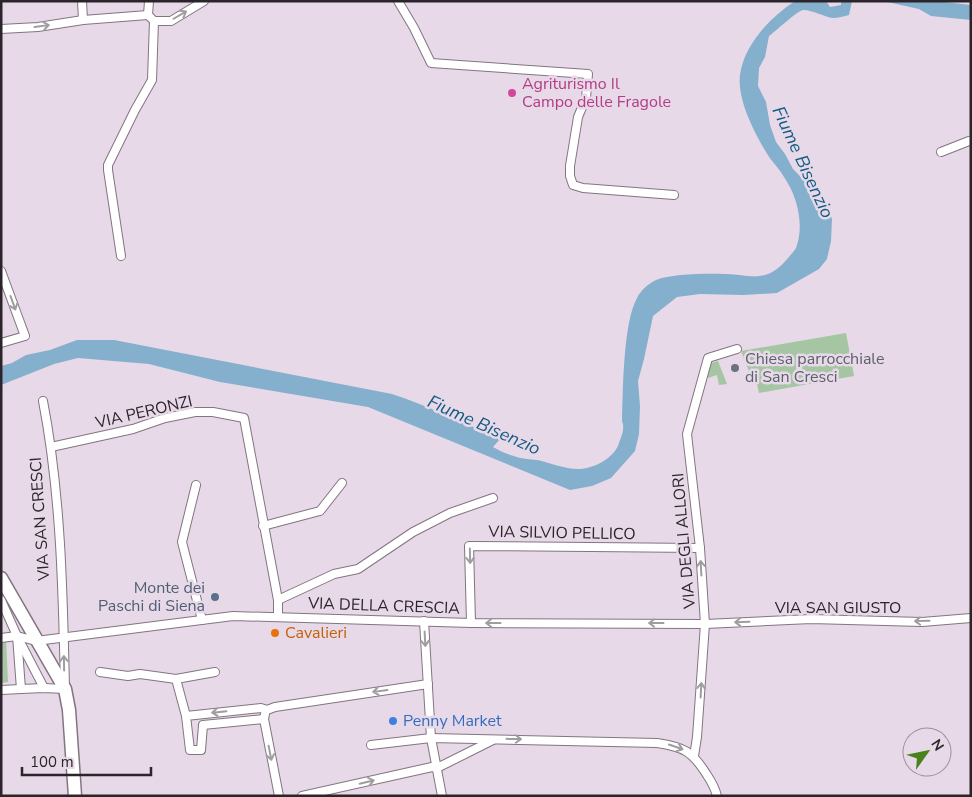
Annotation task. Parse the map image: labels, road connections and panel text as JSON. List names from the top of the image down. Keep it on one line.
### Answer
{"streets":{"main road":["VIA SAN CRESCI"],"street":["VIA PERONZI","VIA SILVIO PELLICO","VIA DEGLI ALLORI","VIA DELLA CRESCIA","VIA SAN GIUSTO"]},"crossings":[["VIA PERONZI","VIA SAN CRESCI"],["VIA SAN CRESCI","VIA DELLA CRESCIA"],["VIA SILVIO PELLICO","VIA DEGLI ALLORI"],["VIA SILVIO PELLICO","VIA DELLA CRESCIA"],["VIA DEGLI ALLORI","VIA DELLA CRESCIA"],["VIA DEGLI ALLORI","VIA SAN GIUSTO"],["VIA DELLA CRESCIA","VIA SAN GIUSTO"]],"one_way":["VIA DEGLI ALLORI","VIA DELLA CRESCIA","VIA SAN GIUSTO"],"water":["Fiume Bisenzio"],"places":["Agriturismo Il Campo delle Fragole","Chiesa parrocchiale di San Cresci","Monte dei Paschi di Siena","Cavalieri","Penny Market"],"scale_bar":"100 m","north":"top right"}
